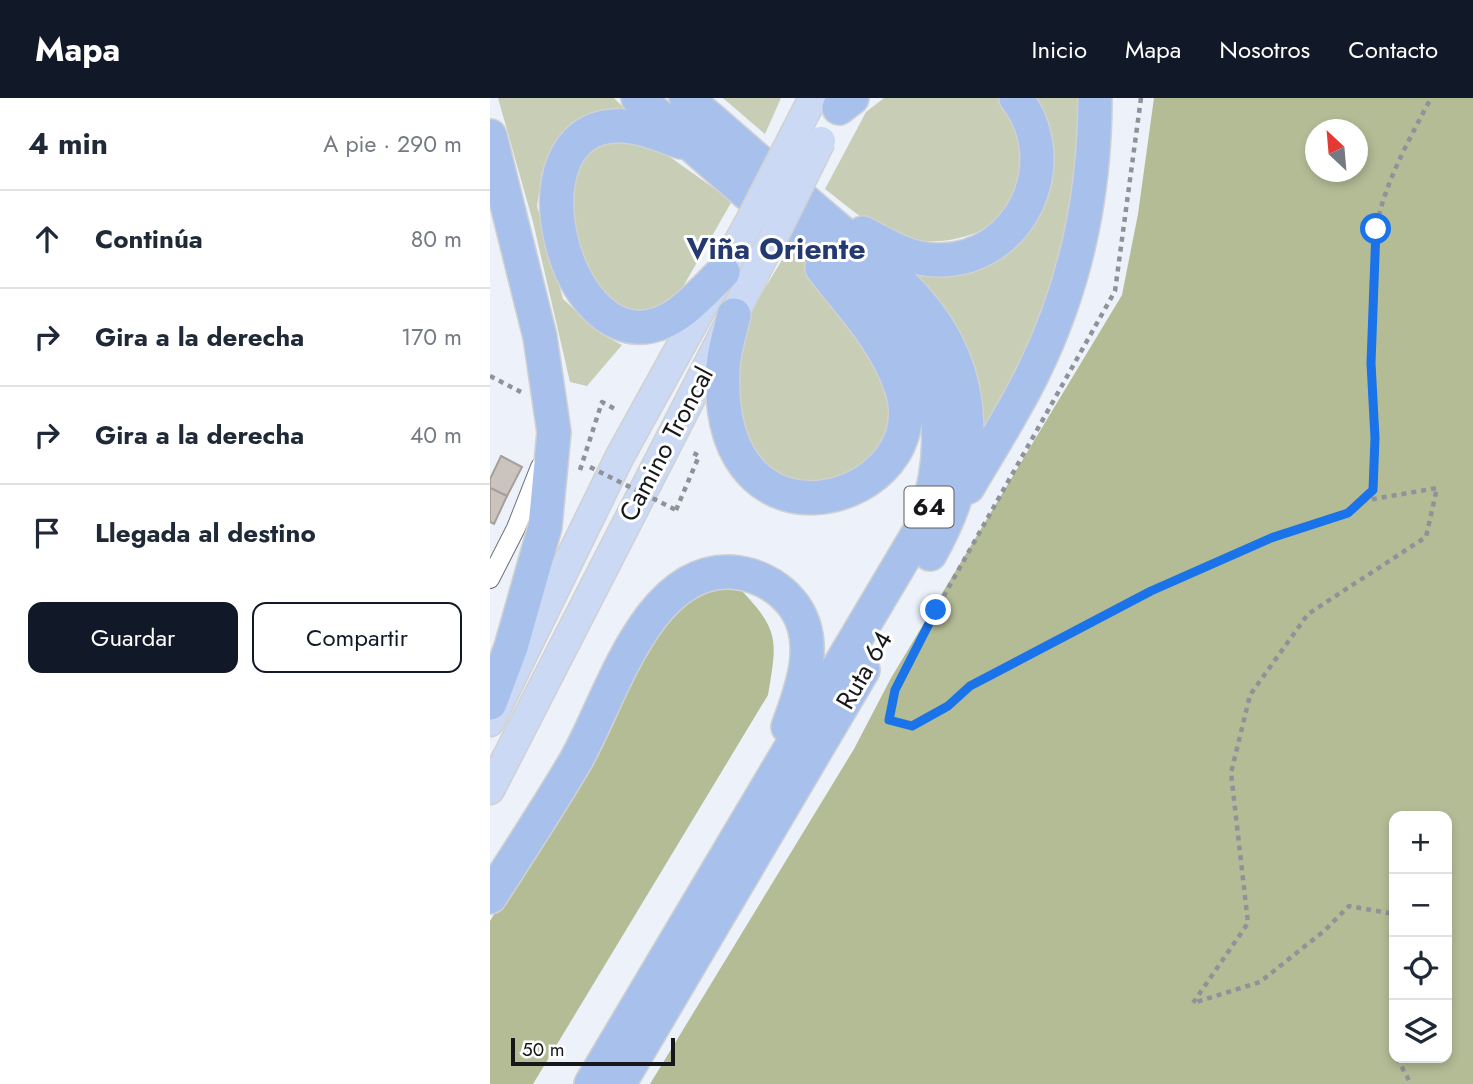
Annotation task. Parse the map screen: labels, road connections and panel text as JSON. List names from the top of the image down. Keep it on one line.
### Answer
{"streets":{"highway":["64","Ruta 64"],"main road":["Camino Troncal"]},"crossings":[["Camino Troncal","Ruta 64"],["64","Ruta 64"]],"districts":["Viña Oriente"],"scale_bar":"50 m","north":"top left","page":{"header":"Mapa","nav":["Inicio","Mapa","Nosotros","Contacto"],"heading":["4 min","A pie · 290 m"],"list":[["Continúa","80 m"],["Gira a la derecha","170 m"],["Gira a la derecha","40 m"],"Llegada al destino"],"buttons":["Guardar","Compartir"],"map_buttons":["+","−"],"scale":"50 m"}}
